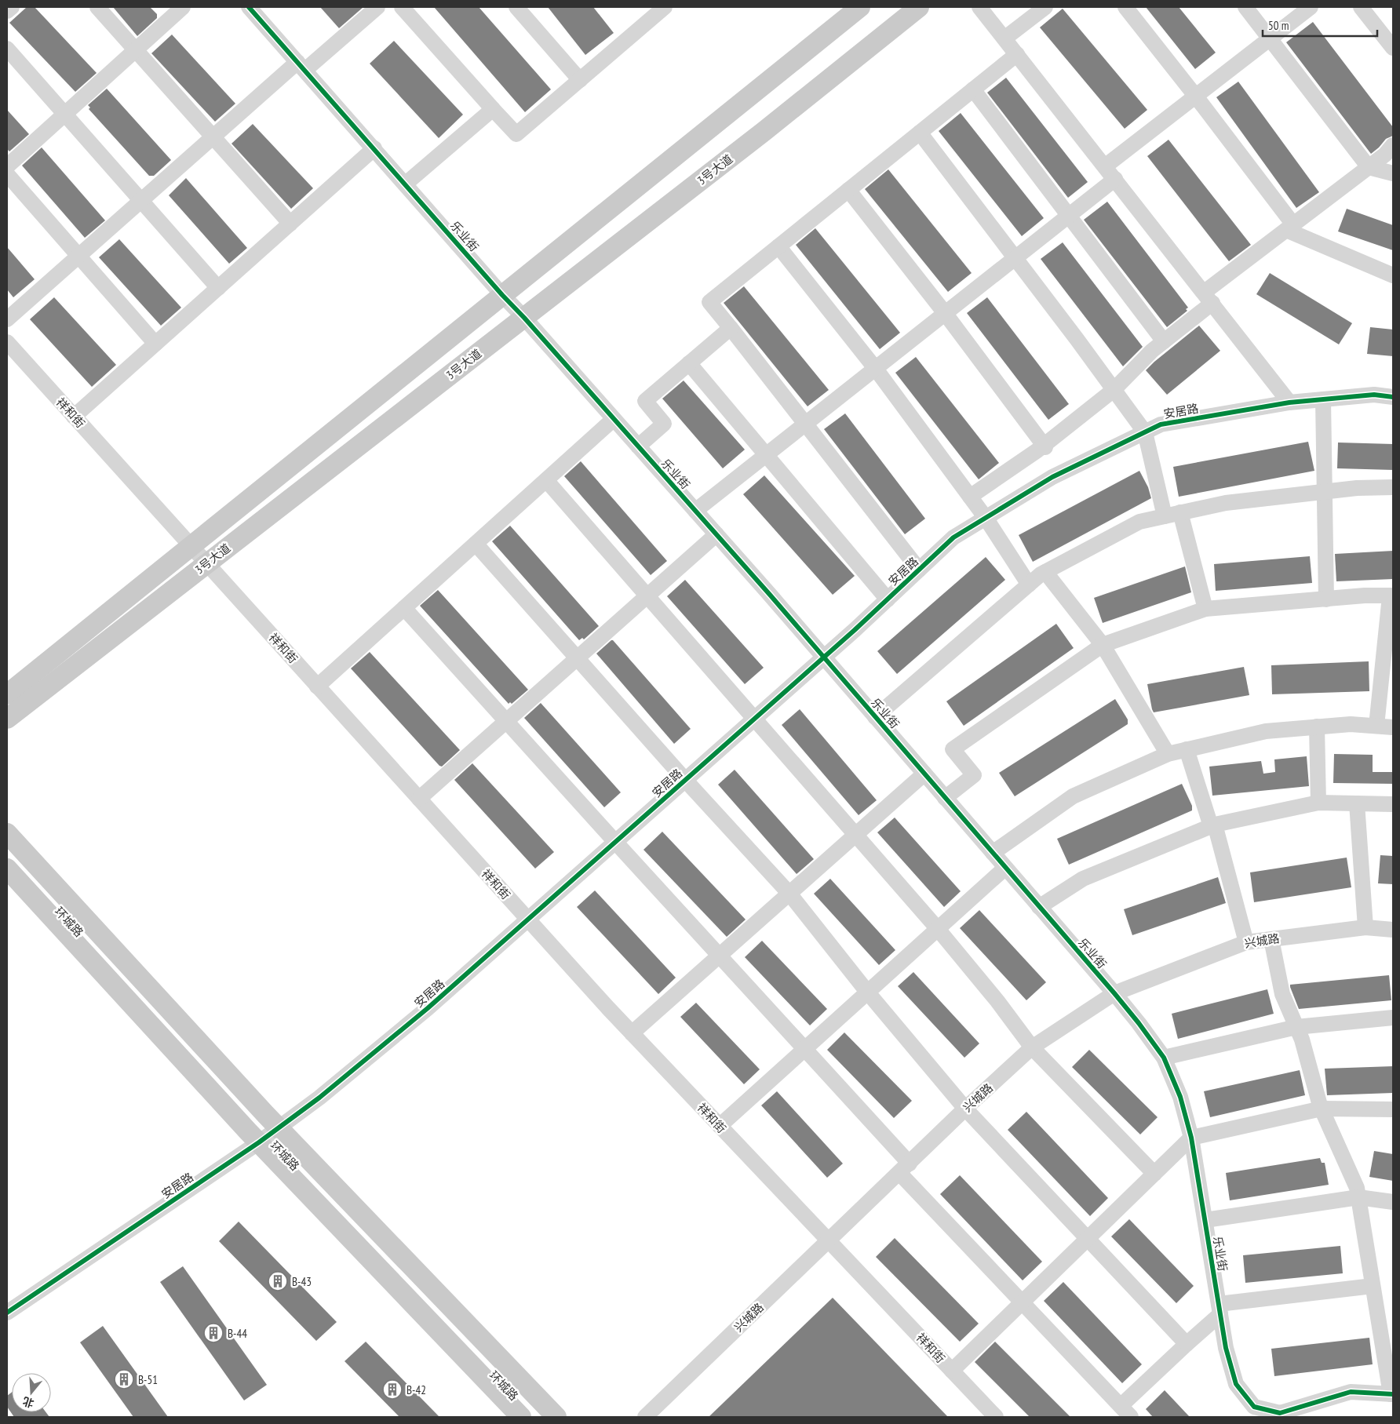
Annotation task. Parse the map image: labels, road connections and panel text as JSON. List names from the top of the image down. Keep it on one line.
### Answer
{"streets":{"main road":["3号大道","环城路"],"street":["乐业街","安居路","祥和街","兴城路"]},"crossings":[["3号大道","乐业街"],["3号大道","祥和街"],["乐业街","安居路"],["乐业街","兴城路"],["安居路","祥和街"],["安居路","环城路"],["祥和街","兴城路"]],"places":{"building":["B-43","B-44","B-51","B-42"]},"scale_bar":"50 m","north":"bottom"}
